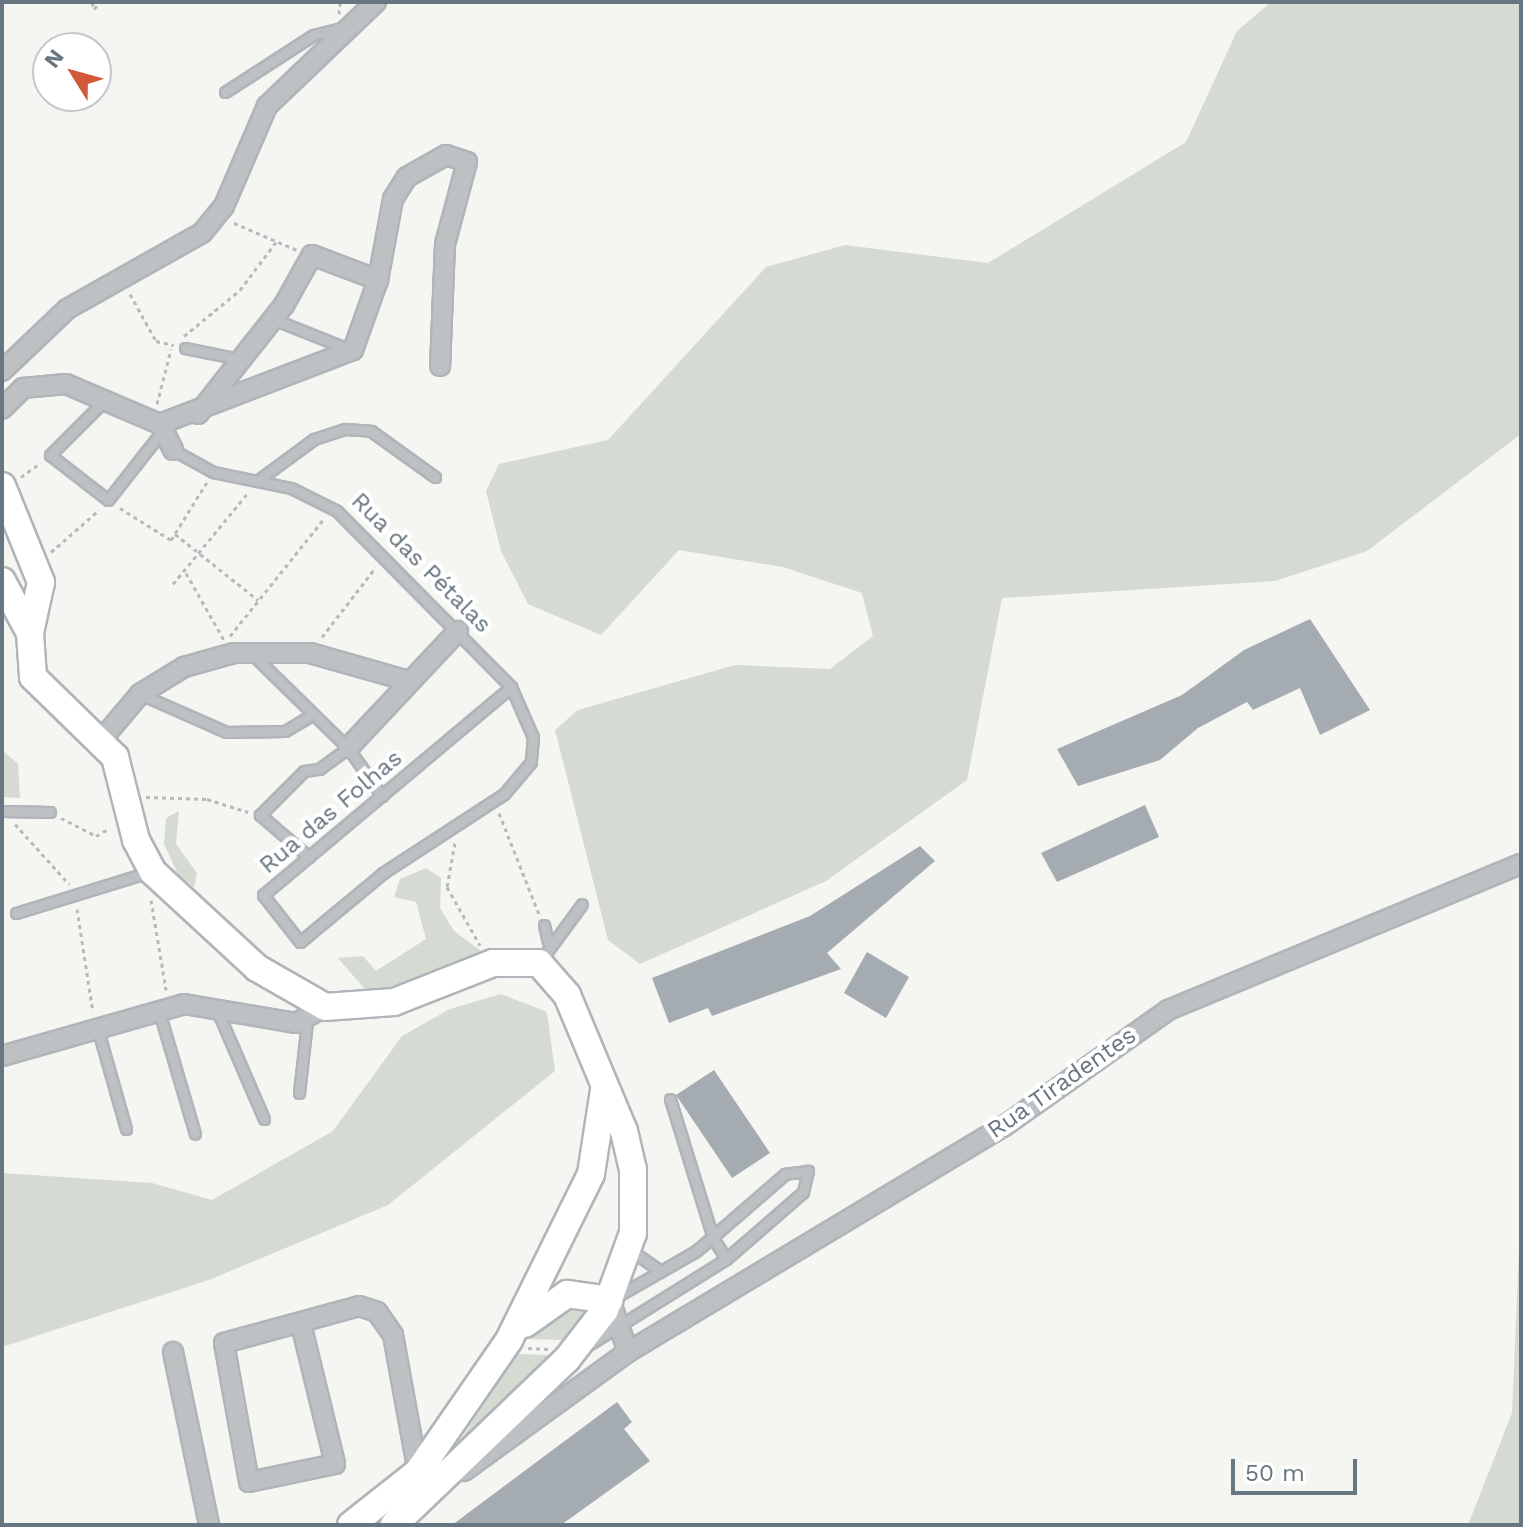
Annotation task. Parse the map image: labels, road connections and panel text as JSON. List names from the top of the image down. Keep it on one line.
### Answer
{"streets":{"street":["Rua das Pétalas","Rua Tiradentes"],"lane":["Rua das Folhas"]},"crossings":[["Rua das Pétalas","Rua das Folhas"]],"scale_bar":"50 m","north":"top left"}
